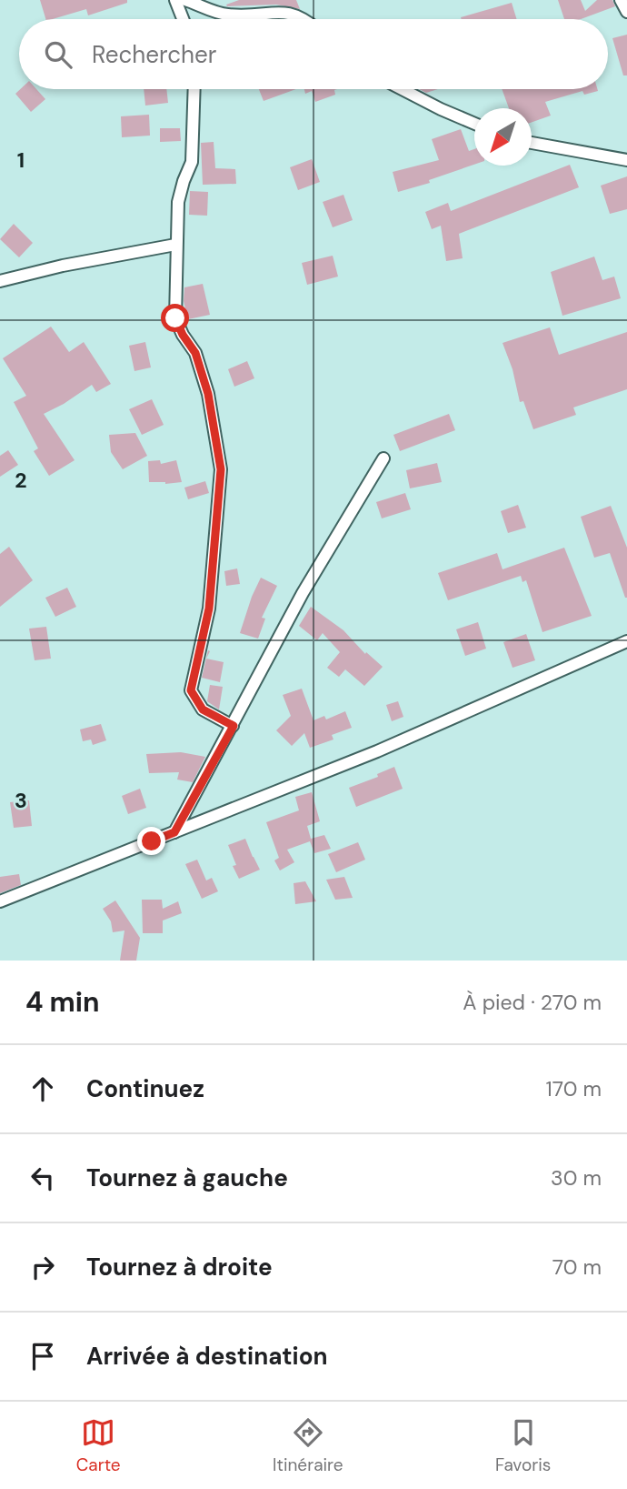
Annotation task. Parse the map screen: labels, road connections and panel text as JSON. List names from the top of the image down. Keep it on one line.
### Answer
{"north":"bottom left","page":{"search":"Rechercher","heading":["4 min","À pied · 270 m"],"list":[["Continuez","170 m"],["Tournez à gauche","30 m"],["Tournez à droite","70 m"],"Arrivée à destination"],"nav":["Carte","Itinéraire","Favoris"]},"grid":{"rows":["1","2","3"]}}
